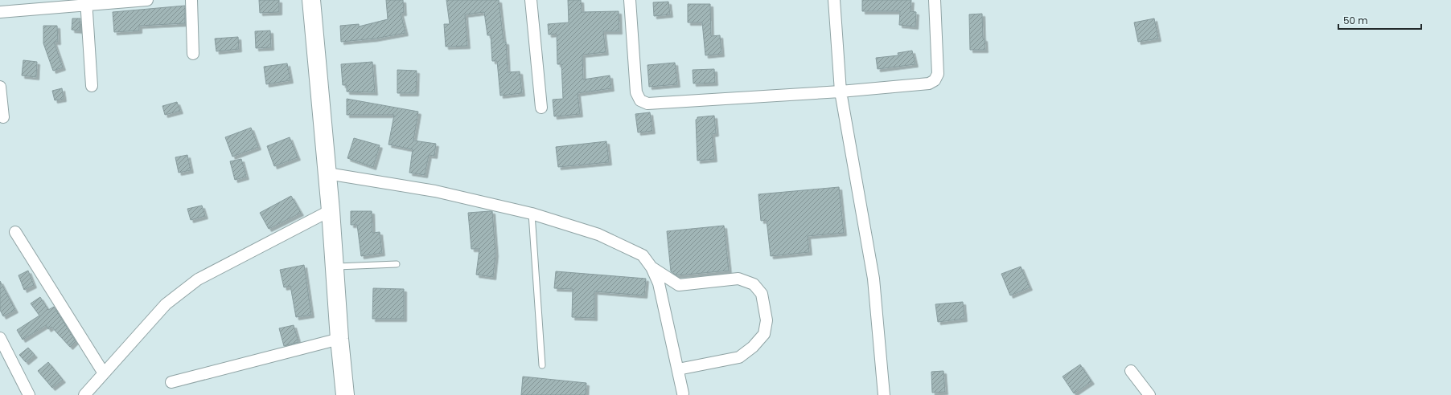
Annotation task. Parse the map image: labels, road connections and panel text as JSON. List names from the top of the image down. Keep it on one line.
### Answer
{"scale_bar":"50 m"}
